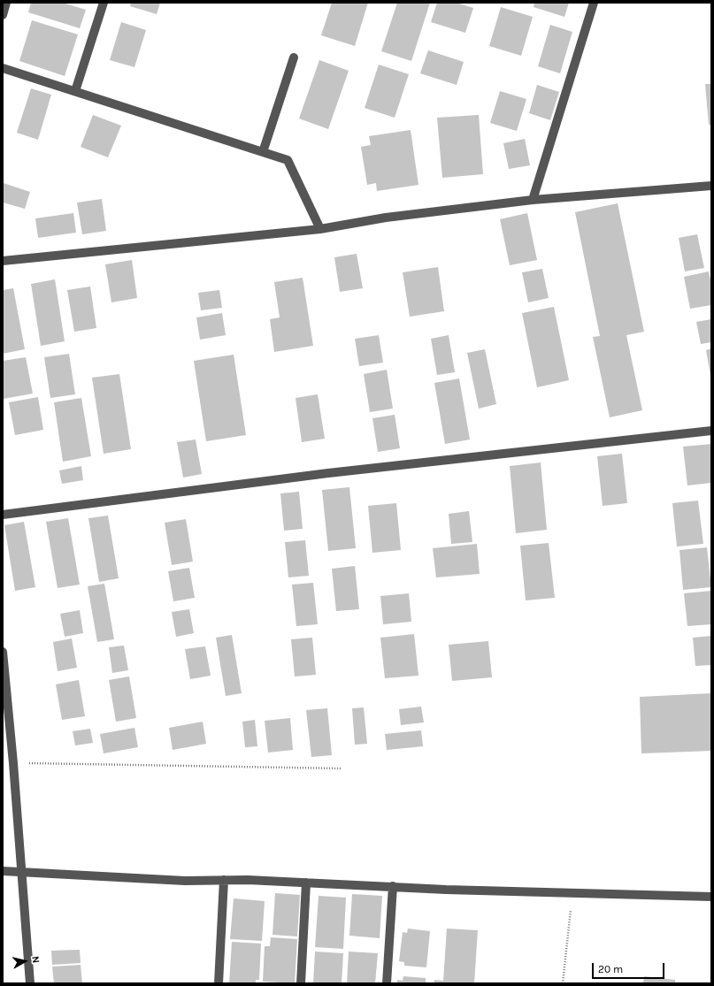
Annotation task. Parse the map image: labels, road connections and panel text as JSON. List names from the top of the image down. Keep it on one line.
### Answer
{"scale_bar":"20 m","north":"right"}
